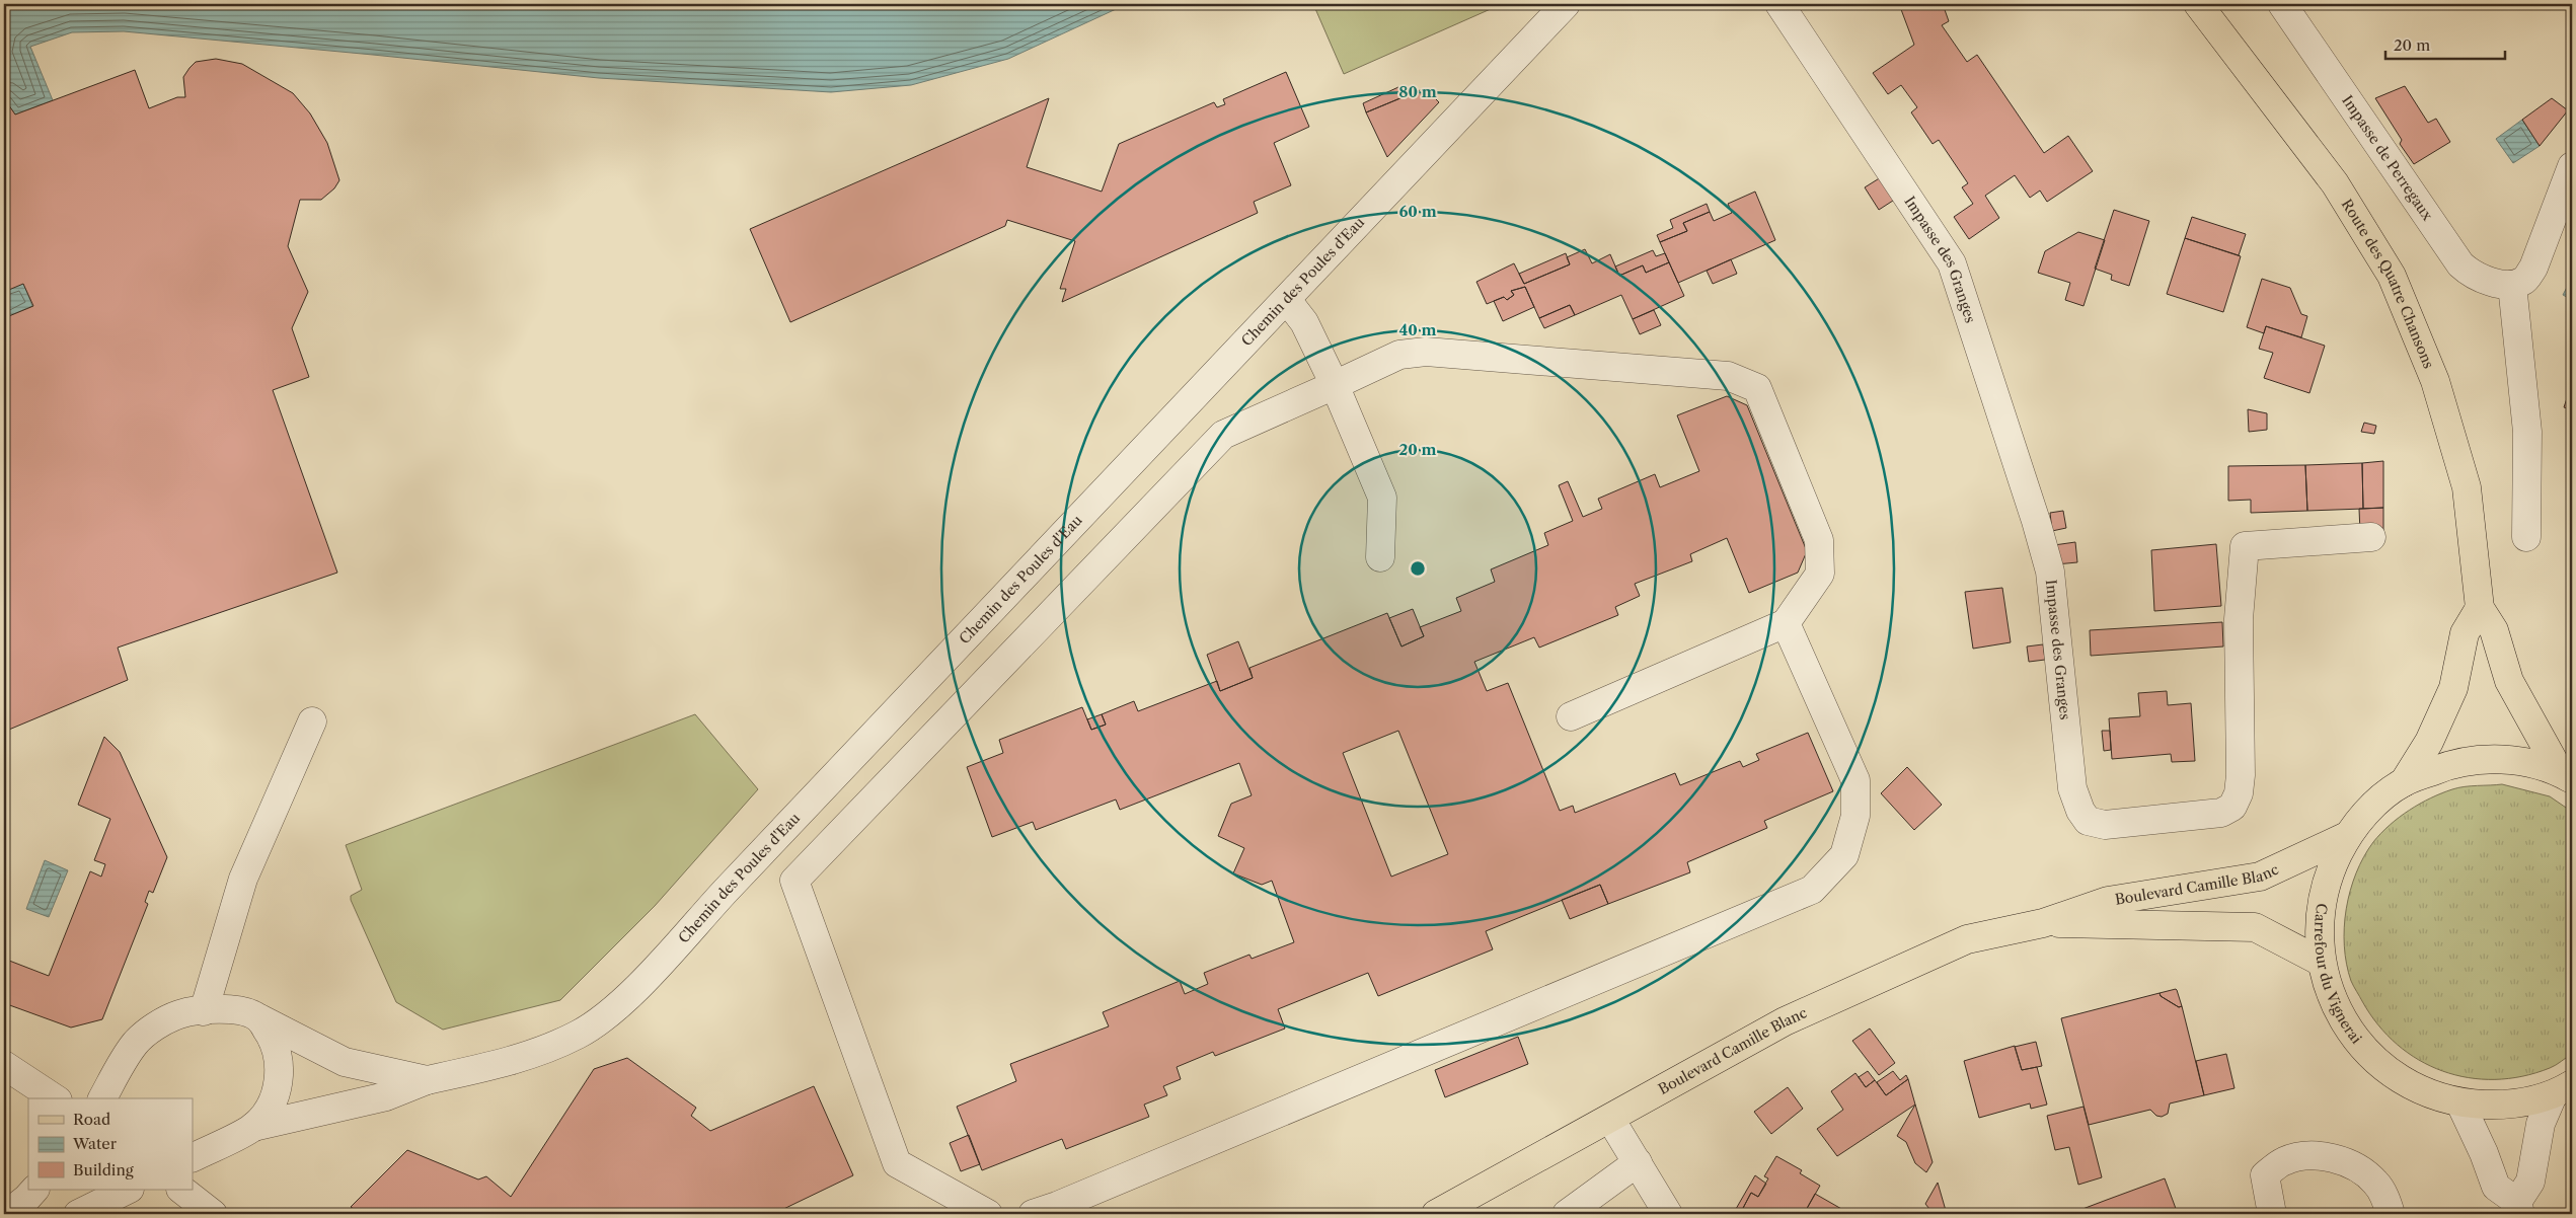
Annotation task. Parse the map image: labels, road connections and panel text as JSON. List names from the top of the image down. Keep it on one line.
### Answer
{"streets":{"main road":["Route des Quatre Chansons","Boulevard Camille Blanc","Carrefour du Vignerai"],"street":["Impasse de Perregaux","Impasse des Granges","Chemin des Poules d'Eau"]},"crossings":[["Route des Quatre Chansons","Carrefour du Vignerai"],["Boulevard Camille Blanc","Carrefour du Vignerai"]],"legend":["Road","Water","Building"],"scale_bar":"20 m","rings":["80 m","60 m","40 m","20 m"]}
